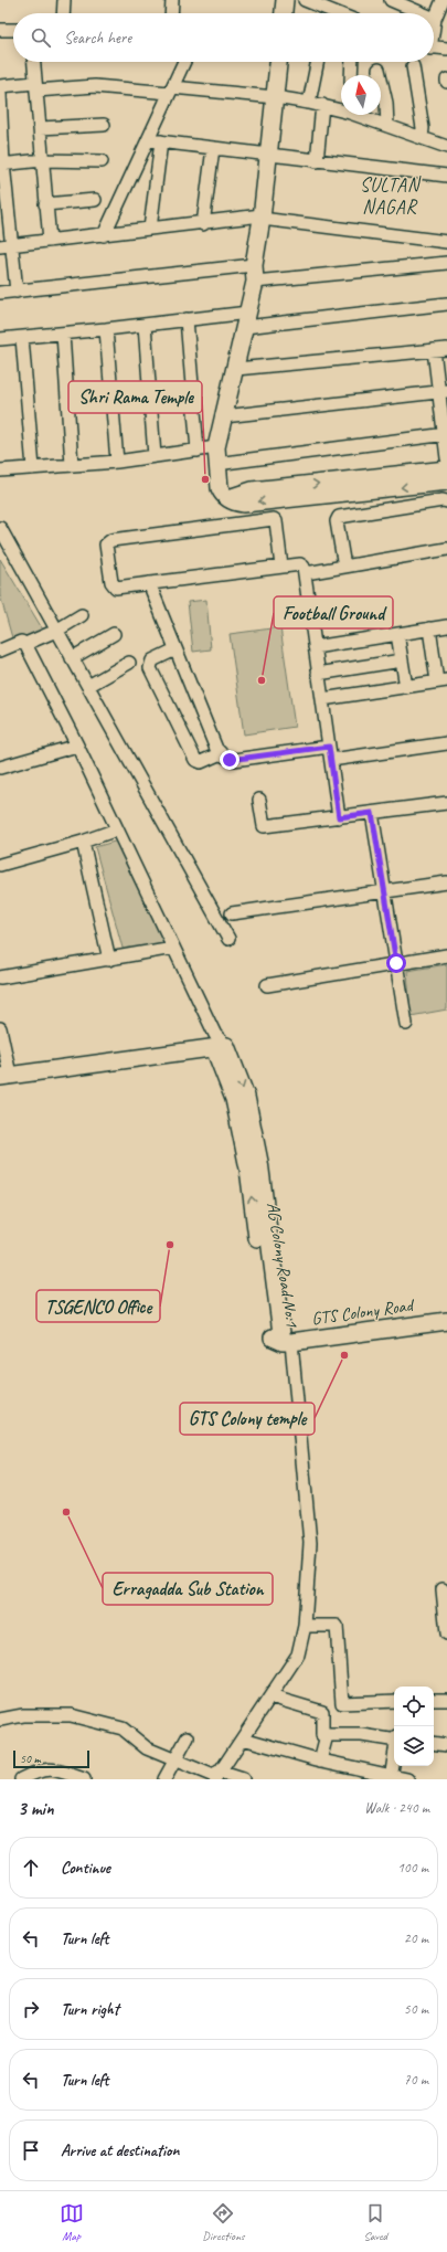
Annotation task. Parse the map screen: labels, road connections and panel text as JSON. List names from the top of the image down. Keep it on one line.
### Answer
{"streets":{"main road":["AG Colony Road No.1","GTS Colony Road"]},"crossings":[["AG Colony Road No.1","GTS Colony Road"]],"districts":["SULTAN NAGAR"],"places":["Shri Rama Temple","Football Ground","TSGENCO Office","GTS Colony temple","Erragadda Sub Station"],"scale_bar":"50 m","north":"top","page":{"search":"Search here","scale":"50 m","heading":["3 min","Walk · 240 m"],"list":[["Continue","100 m"],["Turn left","20 m"],["Turn right","50 m"],["Turn left","70 m"],"Arrive at destination"],"nav":["Map","Directions","Saved"]}}
